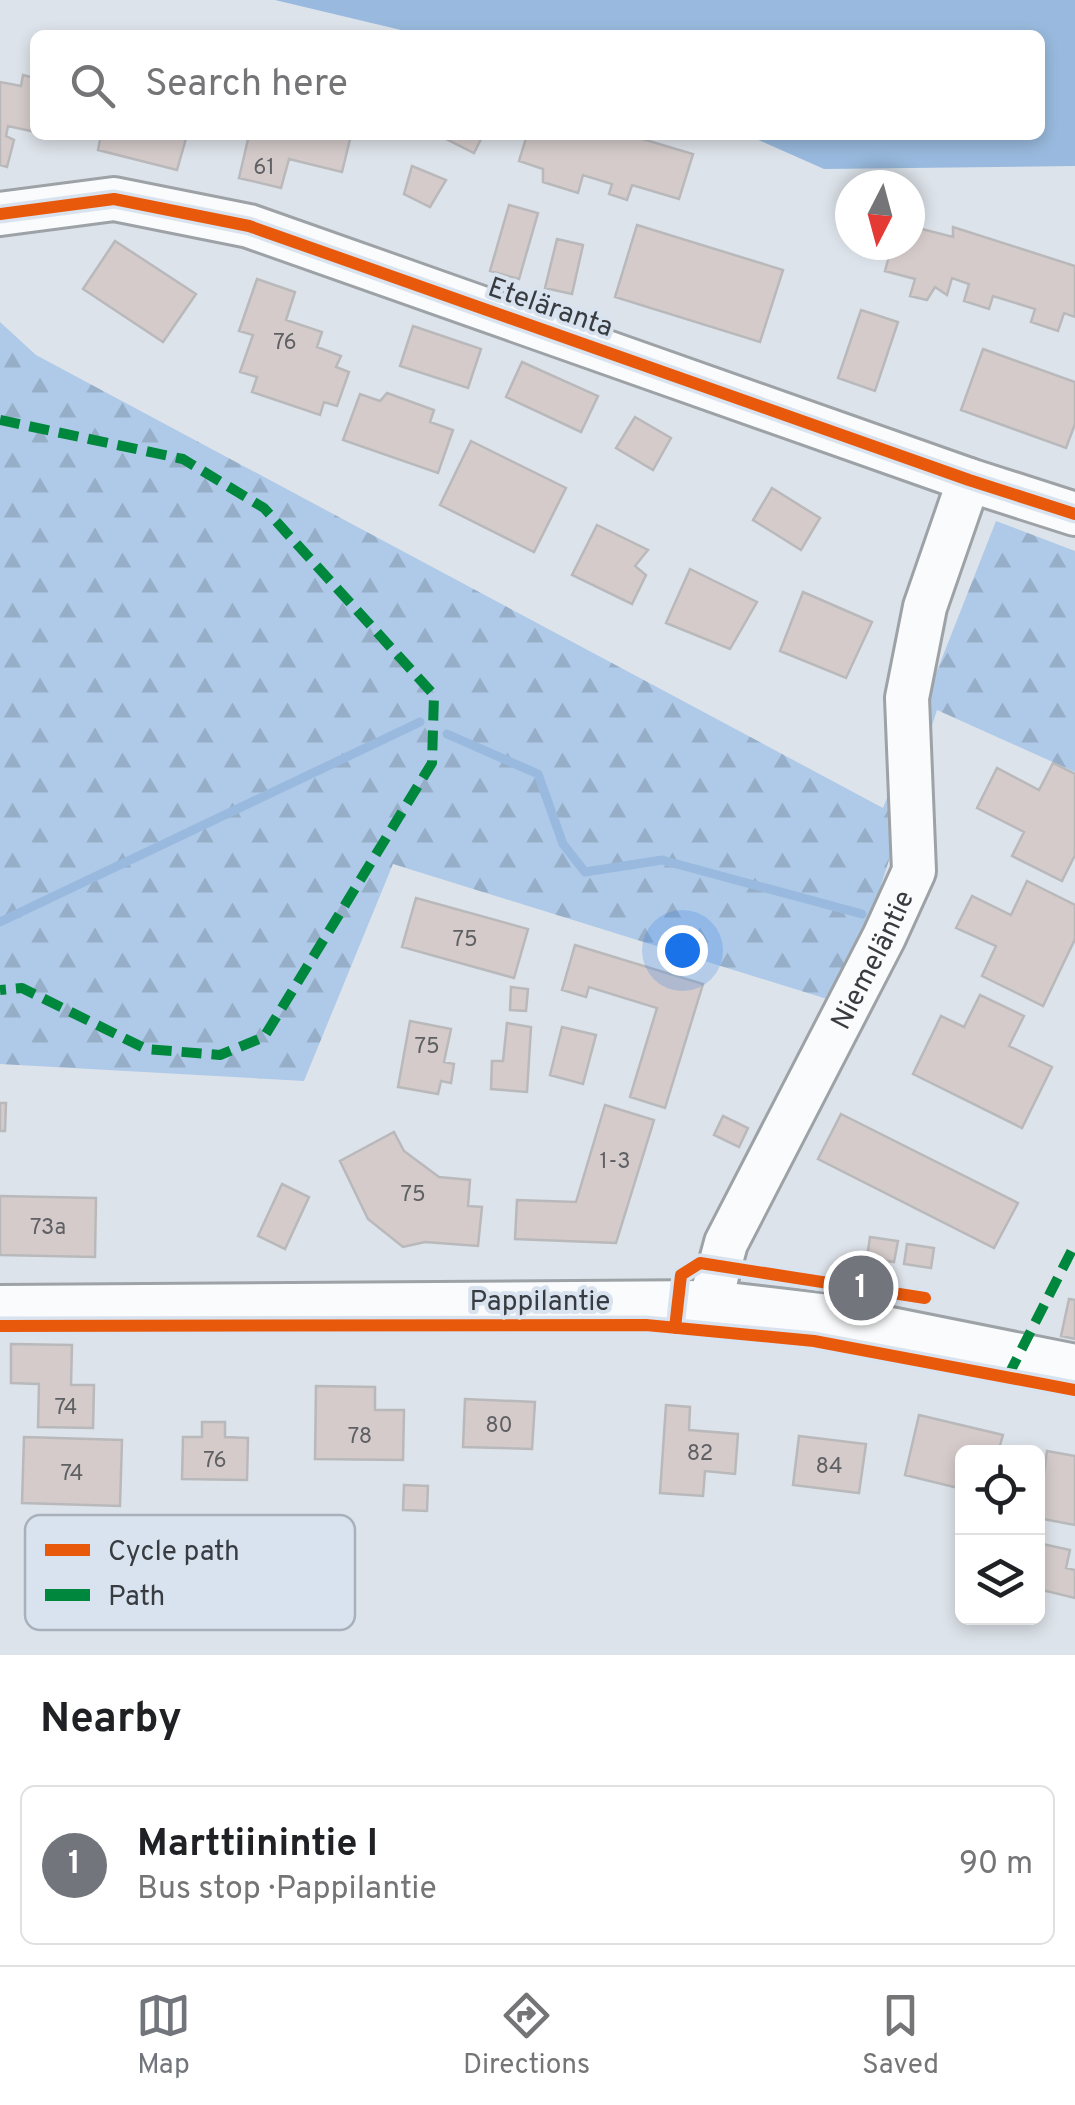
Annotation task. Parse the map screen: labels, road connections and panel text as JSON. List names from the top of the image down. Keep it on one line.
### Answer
{"streets":{"street":["Eteläranta","Niemeläntie","Pappilantie"]},"crossings":[["Eteläranta","Niemeläntie"],["Niemeläntie","Pappilantie"]],"house_numbers":["61","76","75","75","1-3","75","73a","74","80","78","82","76","84","74"],"legend":["Cycle path","Path"],"north":"bottom","page":{"search":"Search here","pins":"1","heading":"Nearby","list":[{"mark":"1","name":"Marttiinintie I","note":"Bus stop · Pappilantie","value":"90 m"}],"nav":["Map","Directions","Saved"]}}
